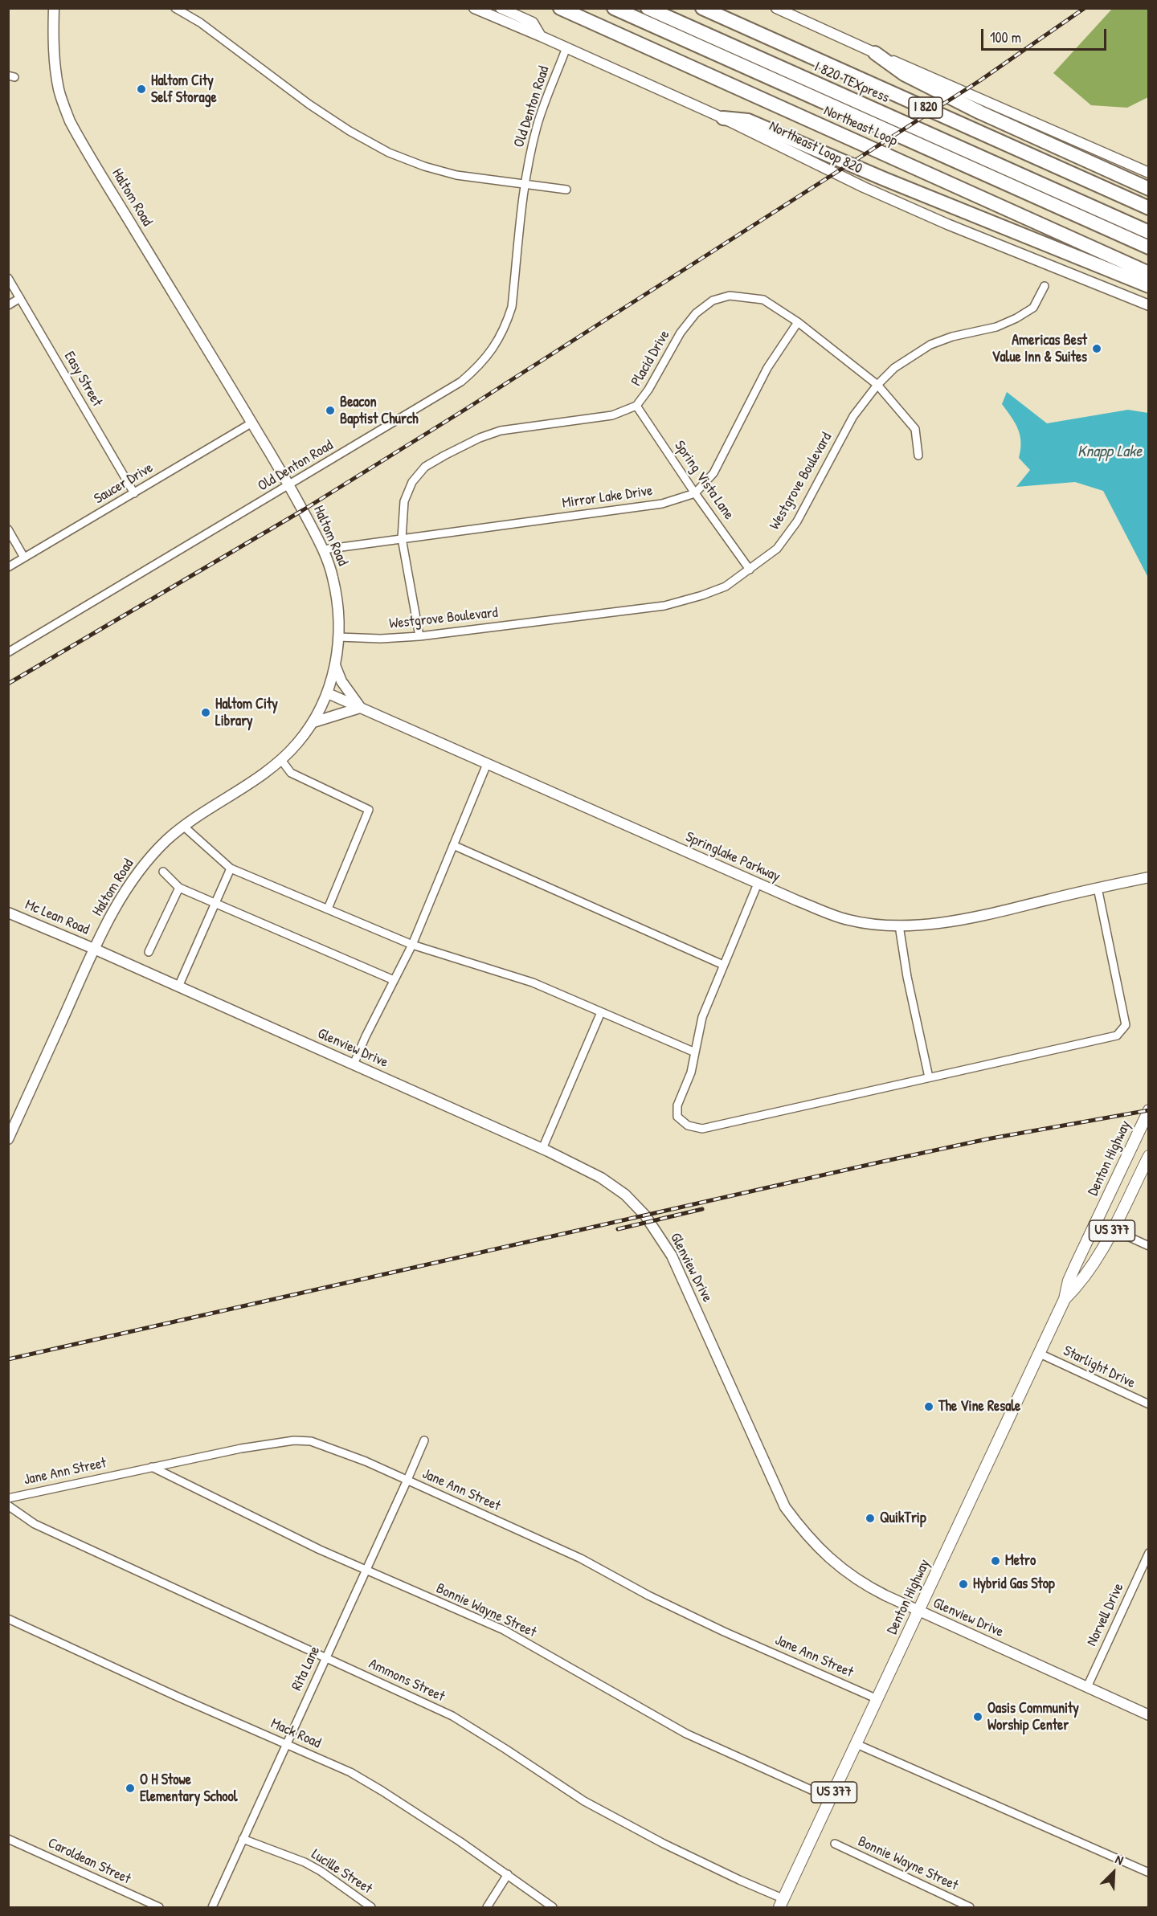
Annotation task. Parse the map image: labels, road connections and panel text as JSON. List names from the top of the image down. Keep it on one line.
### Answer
{"streets":{"highway":["I 820 TEXpress","I 820","Northeast Loop"],"main road":["Northeast Loop 820","Haltom Road","Springlake Parkway","Mc Lean Road","Glenview Drive","Denton Highway","US 377"],"street":["Old Denton Road","Placid Drive","Easy Street","Spring Vista Lane","Westgrove Boulevard","Saucer Drive","Mirror Lake Drive","Starlight Drive","Jane Ann Street","Bonnie Wayne Street","Norvell Drive","Rita Lane","Ammons Street","Mack Road","Caroldean Street","Lucille Street"]},"crossings":[["Old Denton Road","Northeast Loop 820"],["Old Denton Road","Haltom Road"],["Haltom Road","Westgrove Boulevard"],["Haltom Road","Saucer Drive"],["Haltom Road","Mirror Lake Drive"],["Haltom Road","Springlake Parkway"],["Haltom Road","Mc Lean Road"],["Haltom Road","Glenview Drive"],["Placid Drive","Spring Vista Lane"],["Placid Drive","Westgrove Boulevard"],["Placid Drive","Mirror Lake Drive"],["Easy Street","Saucer Drive"],["Spring Vista Lane","Westgrove Boulevard"],["Spring Vista Lane","Mirror Lake Drive"],["Mc Lean Road","Glenview Drive"],["Glenview Drive","Denton Highway"],["Glenview Drive","Norvell Drive"],["Denton Highway","Starlight Drive"],["Denton Highway","Jane Ann Street"],["Denton Highway","Bonnie Wayne Street"],["Denton Highway","Ammons Street"],["Jane Ann Street","Bonnie Wayne Street"],["Jane Ann Street","Rita Lane"],["Bonnie Wayne Street","Rita Lane"],["Rita Lane","Ammons Street"],["Rita Lane","Mack Road"],["Rita Lane","Lucille Street"]],"water":["Knapp Lake"],"places":["Haltom City Self Storage","Americas Best Value Inn & Suites","Beacon Baptist Church","Haltom City Library","The Vine Resale","QuikTrip","Metro","Hybrid Gas Stop","Oasis Community Worship Center","O H Stowe Elementary School"],"scale_bar":"100 m","north":"top right"}
